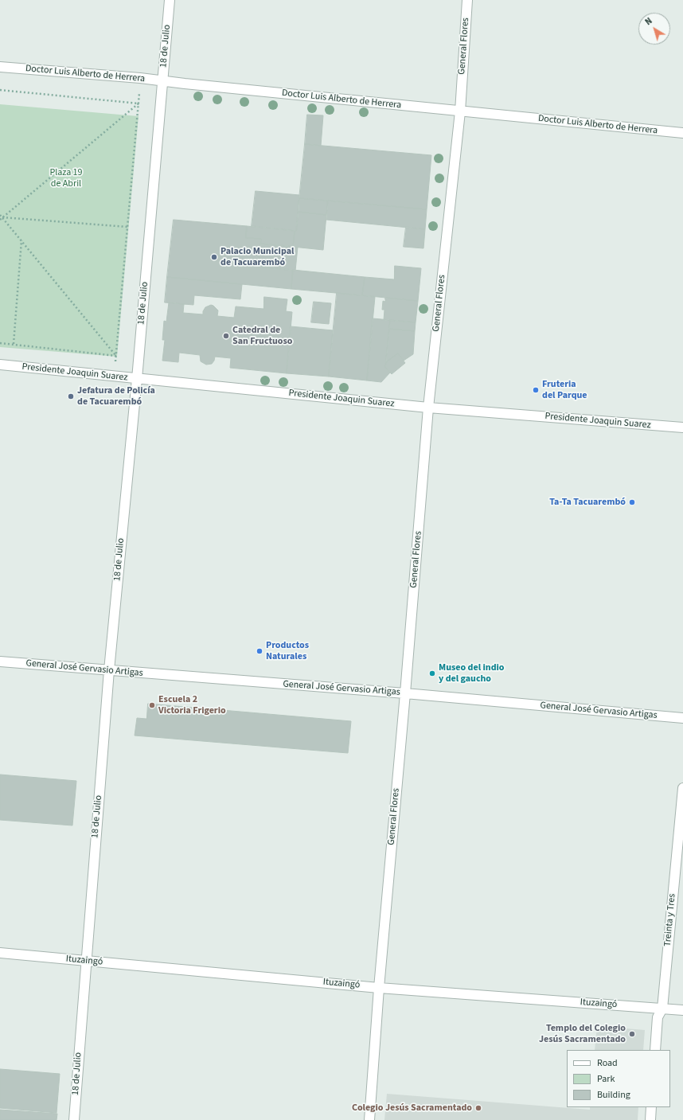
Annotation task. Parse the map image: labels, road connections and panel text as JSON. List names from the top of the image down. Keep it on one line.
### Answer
{"streets":{"street":["18 de Julio","General Flores","Doctor Luis Alberto de Herrera","Presidente Joaquin Suarez","General José Gervasio Artigas","Treinta y Tres","Ituzaingó"]},"crossings":[["18 de Julio","Doctor Luis Alberto de Herrera"],["18 de Julio","Presidente Joaquin Suarez"],["18 de Julio","General José Gervasio Artigas"],["18 de Julio","Ituzaingó"],["General Flores","Doctor Luis Alberto de Herrera"],["General Flores","Presidente Joaquin Suarez"],["General Flores","General José Gervasio Artigas"],["General Flores","Ituzaingó"],["Treinta y Tres","Ituzaingó"]],"parks":["Plaza 19 de Abril"],"places":["Palacio Municipal de Tacuarembó","Catedral de San Fructuoso","Fruteria del Parque","Jefatura de Policía de Tacuarembó","Ta-Ta Tacuarembó","Productos Naturales","Museo del indio y del gaucho","Escuela 2 Victoria Frigerio","Templo del Colegio Jesús Sacramentado","Colegio Jesús Sacramentado"],"legend":["Road","Park","Building"],"north":"top left"}
